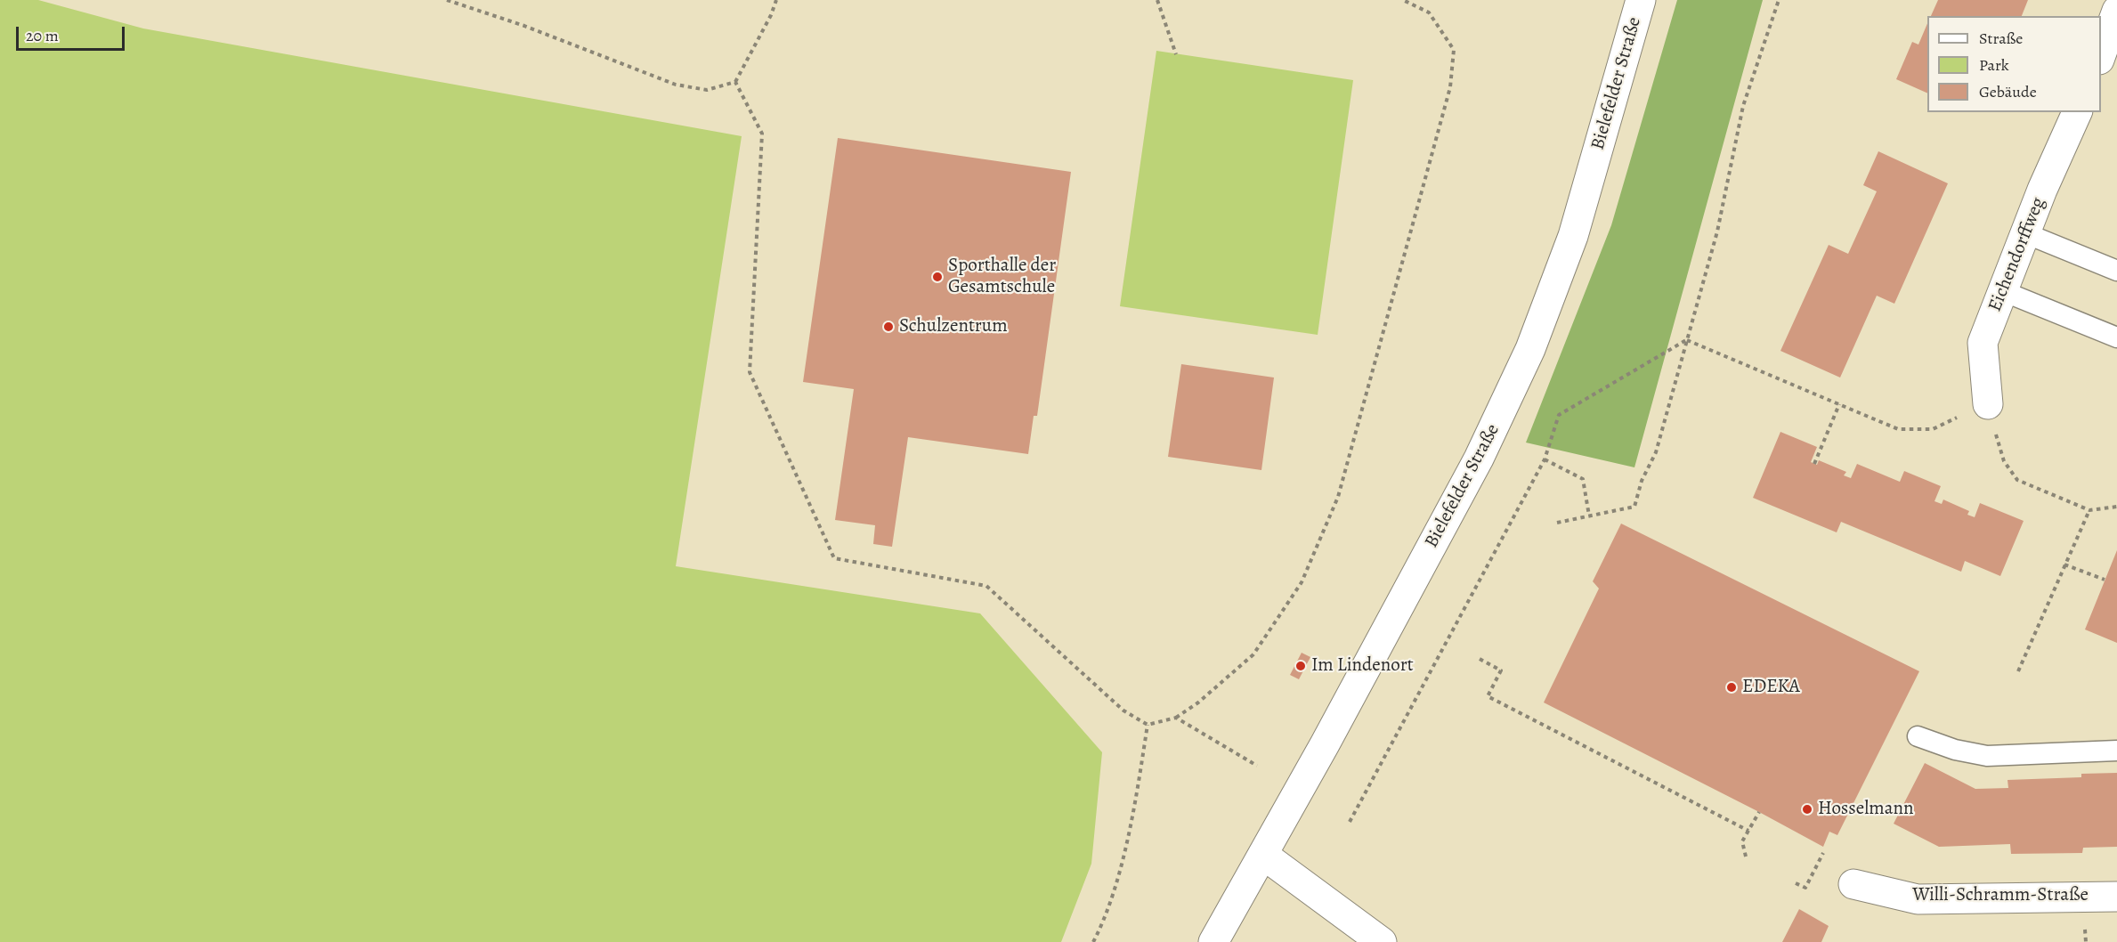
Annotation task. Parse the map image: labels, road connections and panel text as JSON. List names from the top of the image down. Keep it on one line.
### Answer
{"streets":{"main road":["Bielefelder Straße","Eichendorffweg","Willi-Schramm-Straße"]},"places":["Sporthalle der Gesamtschule","Schulzentrum","Im Lindenort","EDEKA","Hosselmann"],"legend":["Straße","Park","Gebäude"],"scale_bar":"20 m"}
